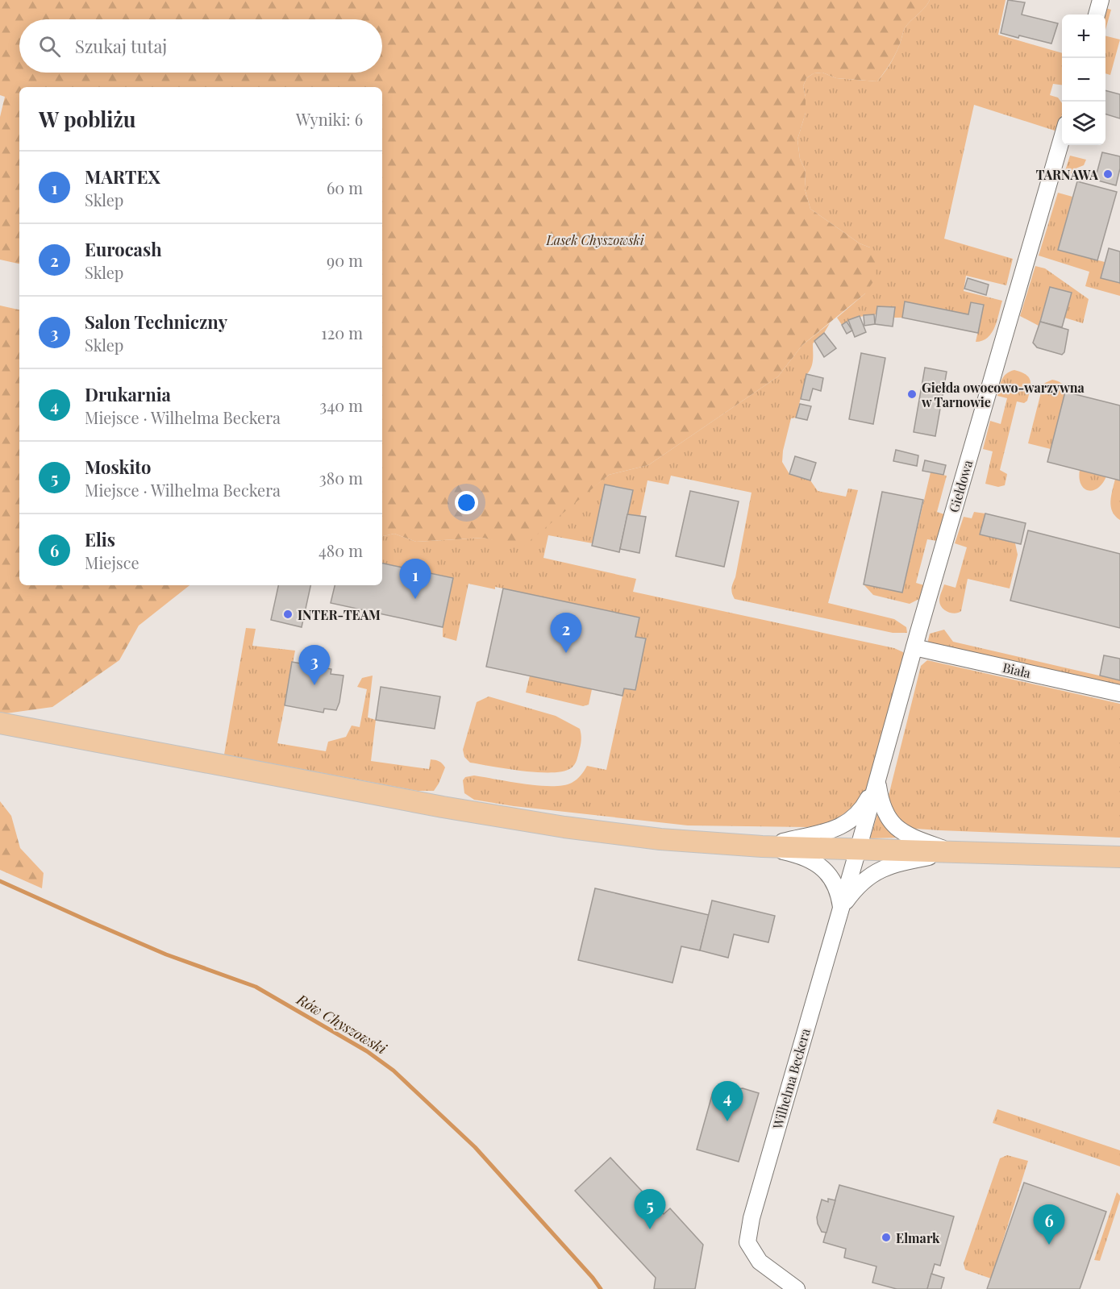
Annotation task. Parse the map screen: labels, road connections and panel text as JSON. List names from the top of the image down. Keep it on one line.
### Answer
{"streets":{"street":["Giełdowa","Biała","Wilhelma Beckera"]},"crossings":[["Giełdowa","Biała"],["Giełdowa","Wilhelma Beckera"]],"water":["Rów Chyszowski"],"parks":["Lasek Chyszowski"],"places":["TARNAWA","Giełda owocowo-warzywna w Tarnowie","INTER-TEAM","Elmark"],"page":{"map_buttons":["+","−"],"search":"Szukaj tutaj","heading":["W pobliżu","Wyniki: 6"],"list":[{"mark":"1","name":"MARTEX","note":"Sklep","value":"60 m"},{"mark":"2","name":"Eurocash","note":"Sklep","value":"90 m"},{"mark":"3","name":"Salon Techniczny","note":"Sklep","value":"120 m"},{"mark":"4","name":"Drukarnia","note":"Miejsce · Wilhelma Beckera","value":"340 m"},{"mark":"5","name":"Moskito","note":"Miejsce · Wilhelma Beckera","value":"380 m"},{"mark":"6","name":"Elis","note":"Miejsce","value":"480 m"}],"pins":["1","2","3","4","5","6"]}}
